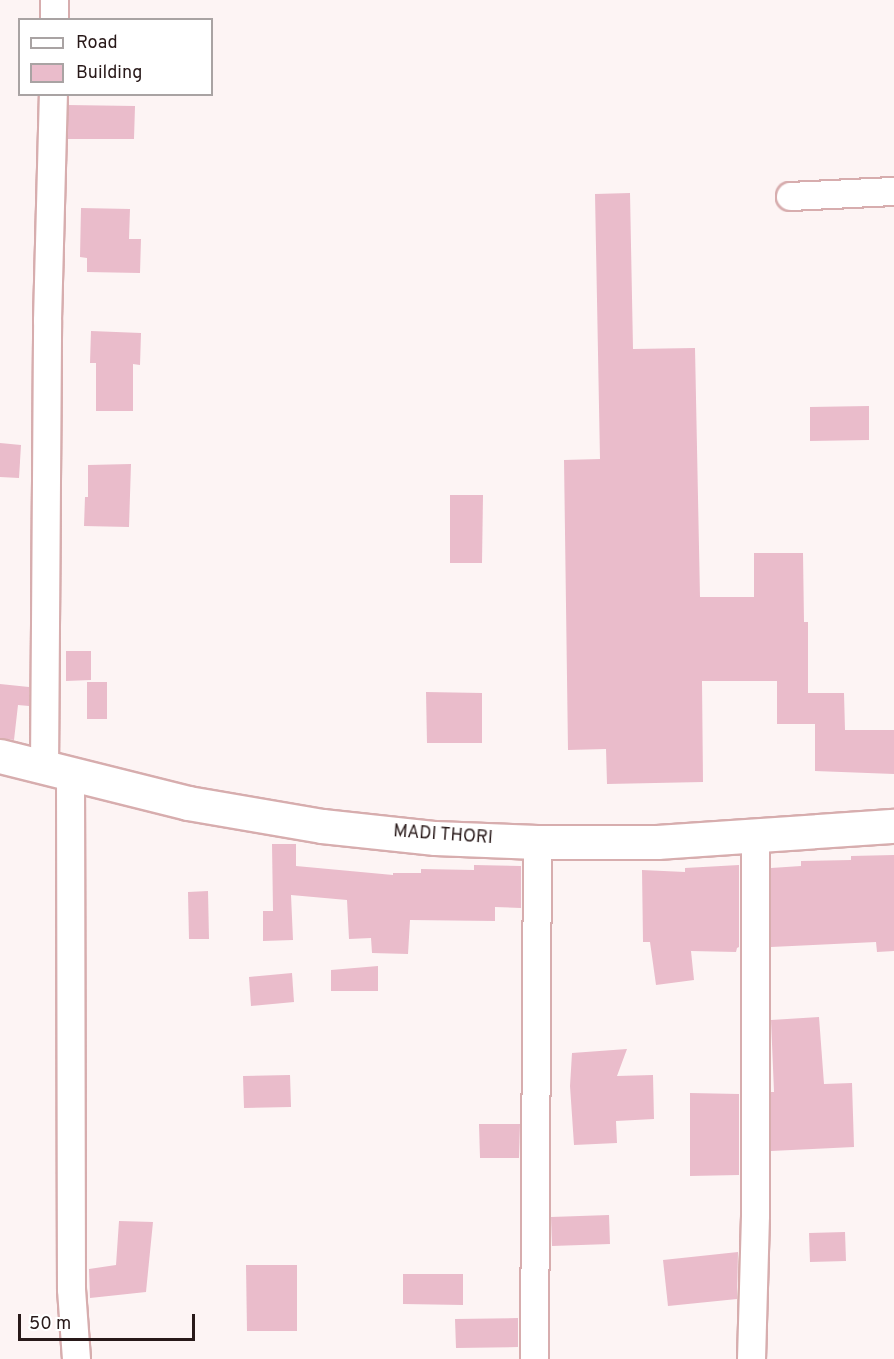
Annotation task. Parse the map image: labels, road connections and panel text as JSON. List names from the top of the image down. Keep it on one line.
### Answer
{"streets":{"main road":["MADI THORI"]},"legend":["Road","Building"],"scale_bar":"50 m"}
